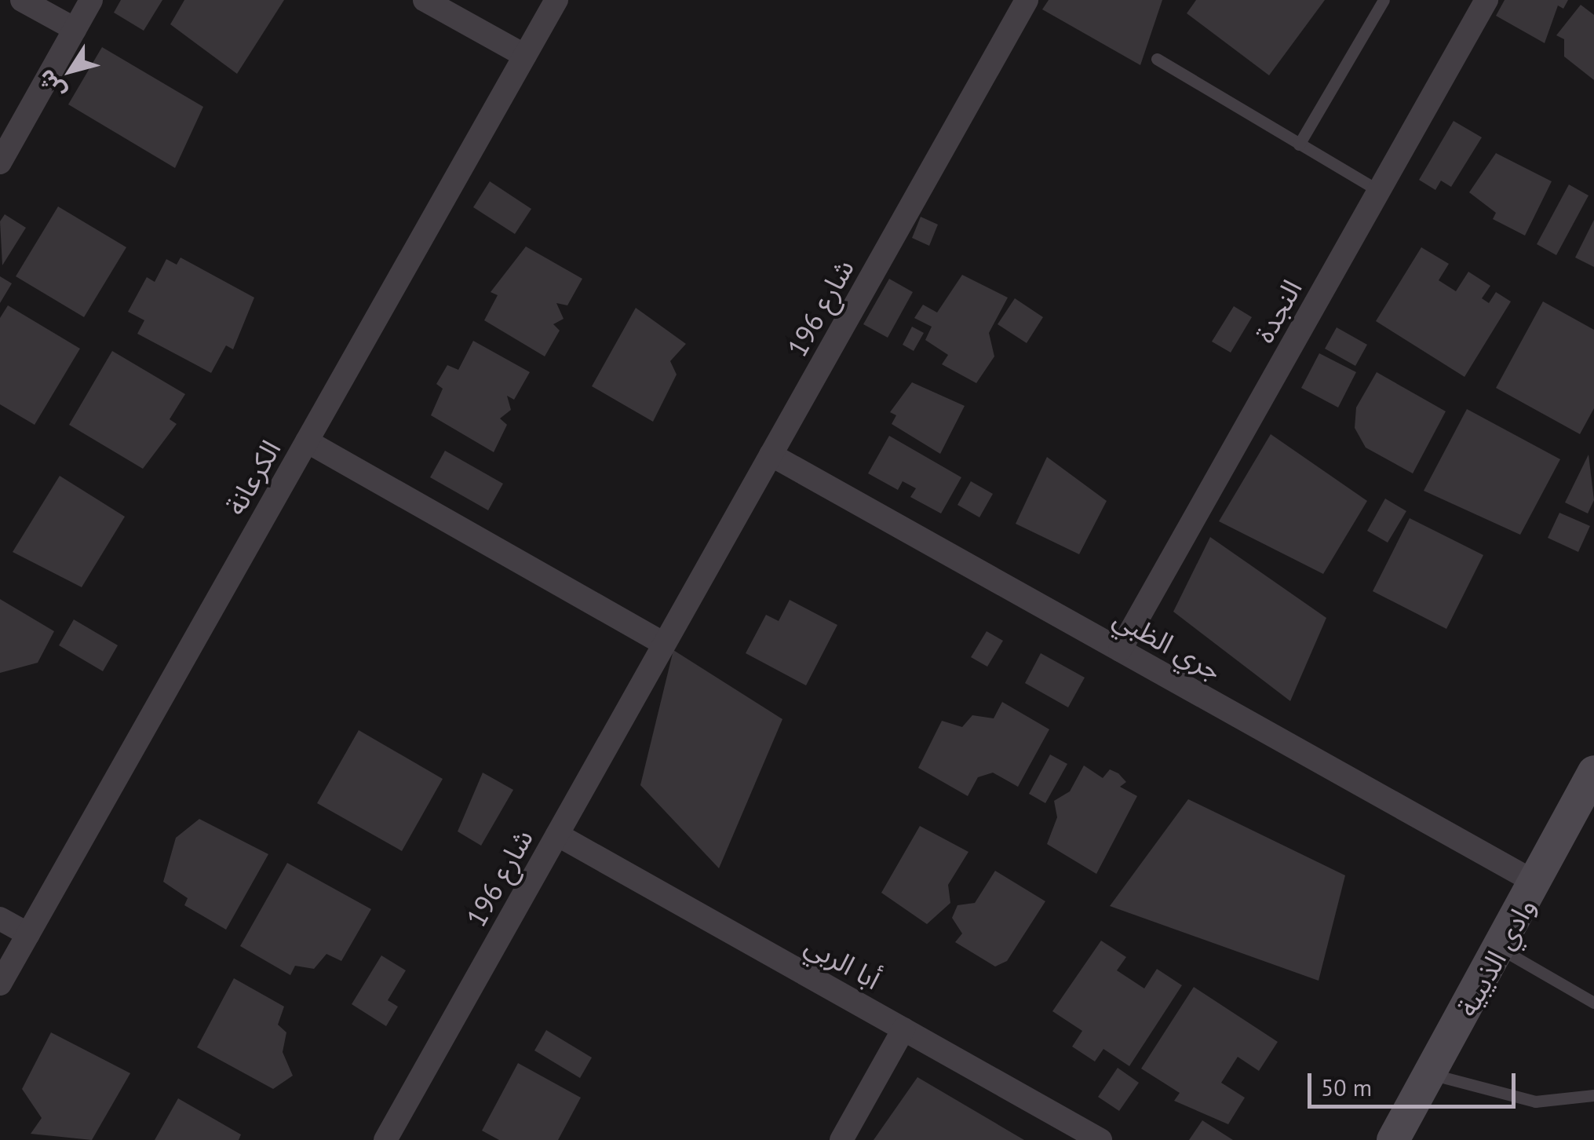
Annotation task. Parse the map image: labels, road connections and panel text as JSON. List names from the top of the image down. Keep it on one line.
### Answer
{"streets":{"street":["شارع 196","النجدة","الكرعانة","جري الظبي","وادي الذيبية","أبا الربي"]},"crossings":[["شارع 196","جري الظبي"],["شارع 196","أبا الربي"],["النجدة","جري الظبي"],["جري الظبي","وادي الذيبية"]],"scale_bar":"50 m","north":"bottom left"}
